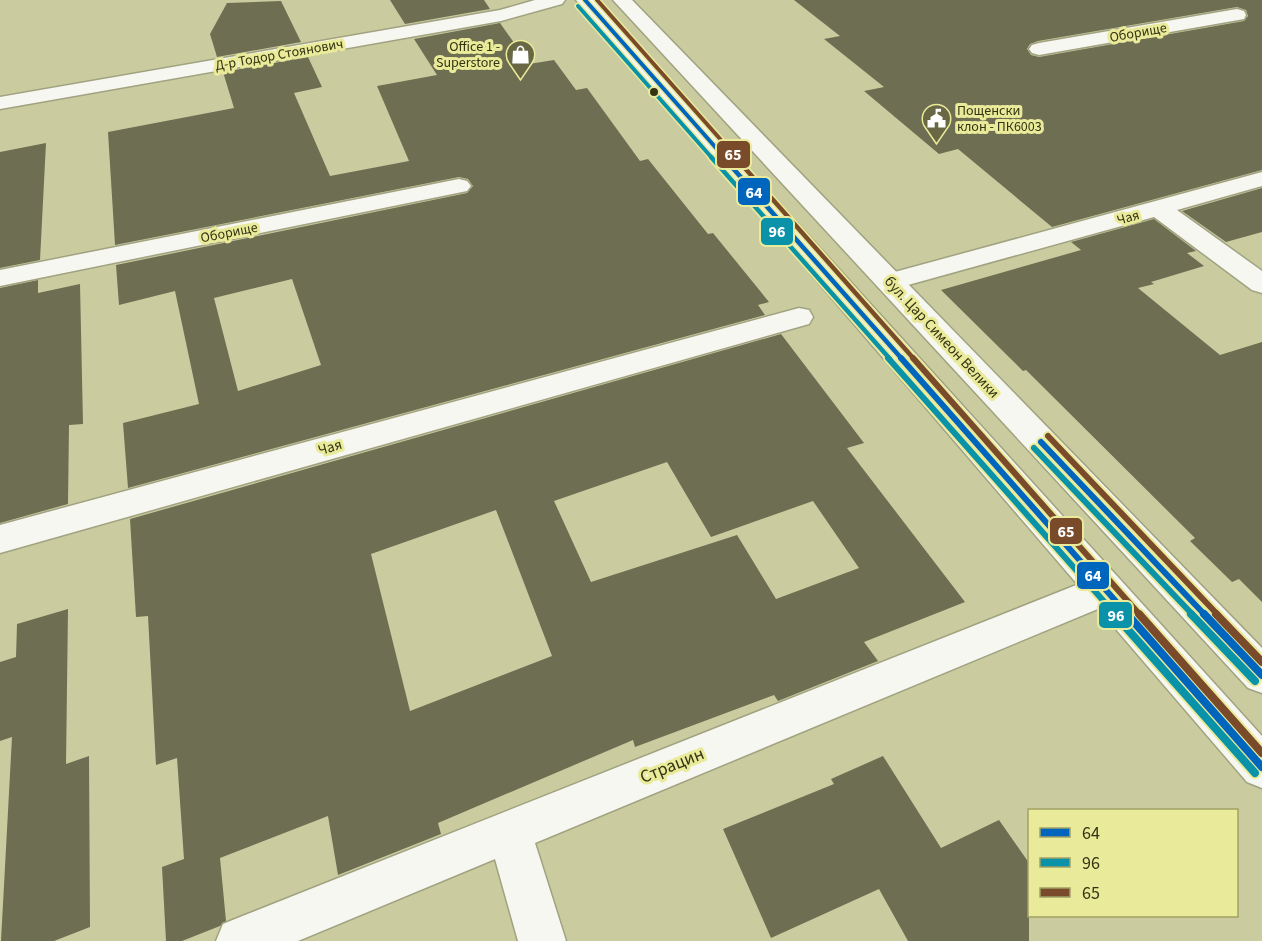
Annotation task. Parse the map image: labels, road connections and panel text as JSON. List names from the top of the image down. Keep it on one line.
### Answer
{"streets":{"street":["Оборище","Д-р Тодор Стоянович","Чая","бул. Цар Симеон Велики","Страцин"]},"crossings":[["Чая","бул. Цар Симеон Велики"]],"places":{"shop":["Office 1 - Superstore"],"public building":["Пощенски клон - ПК6003"]},"lines":["transit line 64","transit line 65","transit line 96"],"legend":["64","96","65"]}
